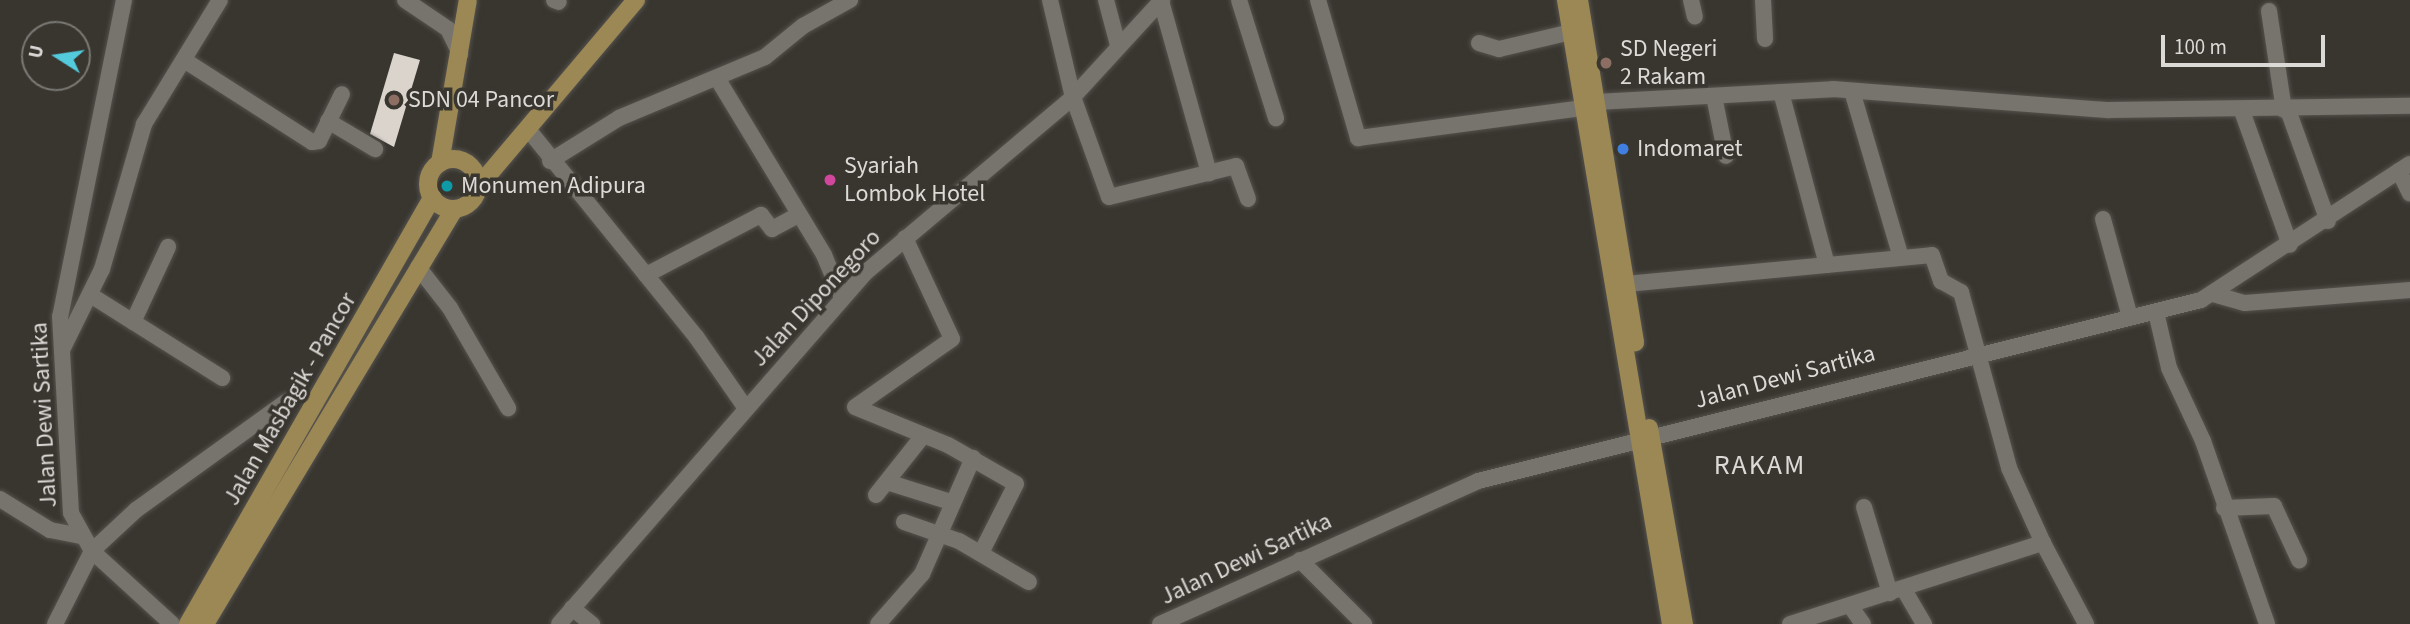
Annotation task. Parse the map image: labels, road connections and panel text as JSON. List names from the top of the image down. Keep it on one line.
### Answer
{"streets":{"main road":["Jalan Masbagik - Pancor"],"street":["Jalan Diponegoro","Jalan Dewi Sartika"]},"districts":["RAKAM"],"places":["SD Negeri 2 Rakam","SDN 04 Pancor","Indomaret","Syariah Lombok Hotel","Monumen Adipura"],"scale_bar":"100 m","north":"left"}
